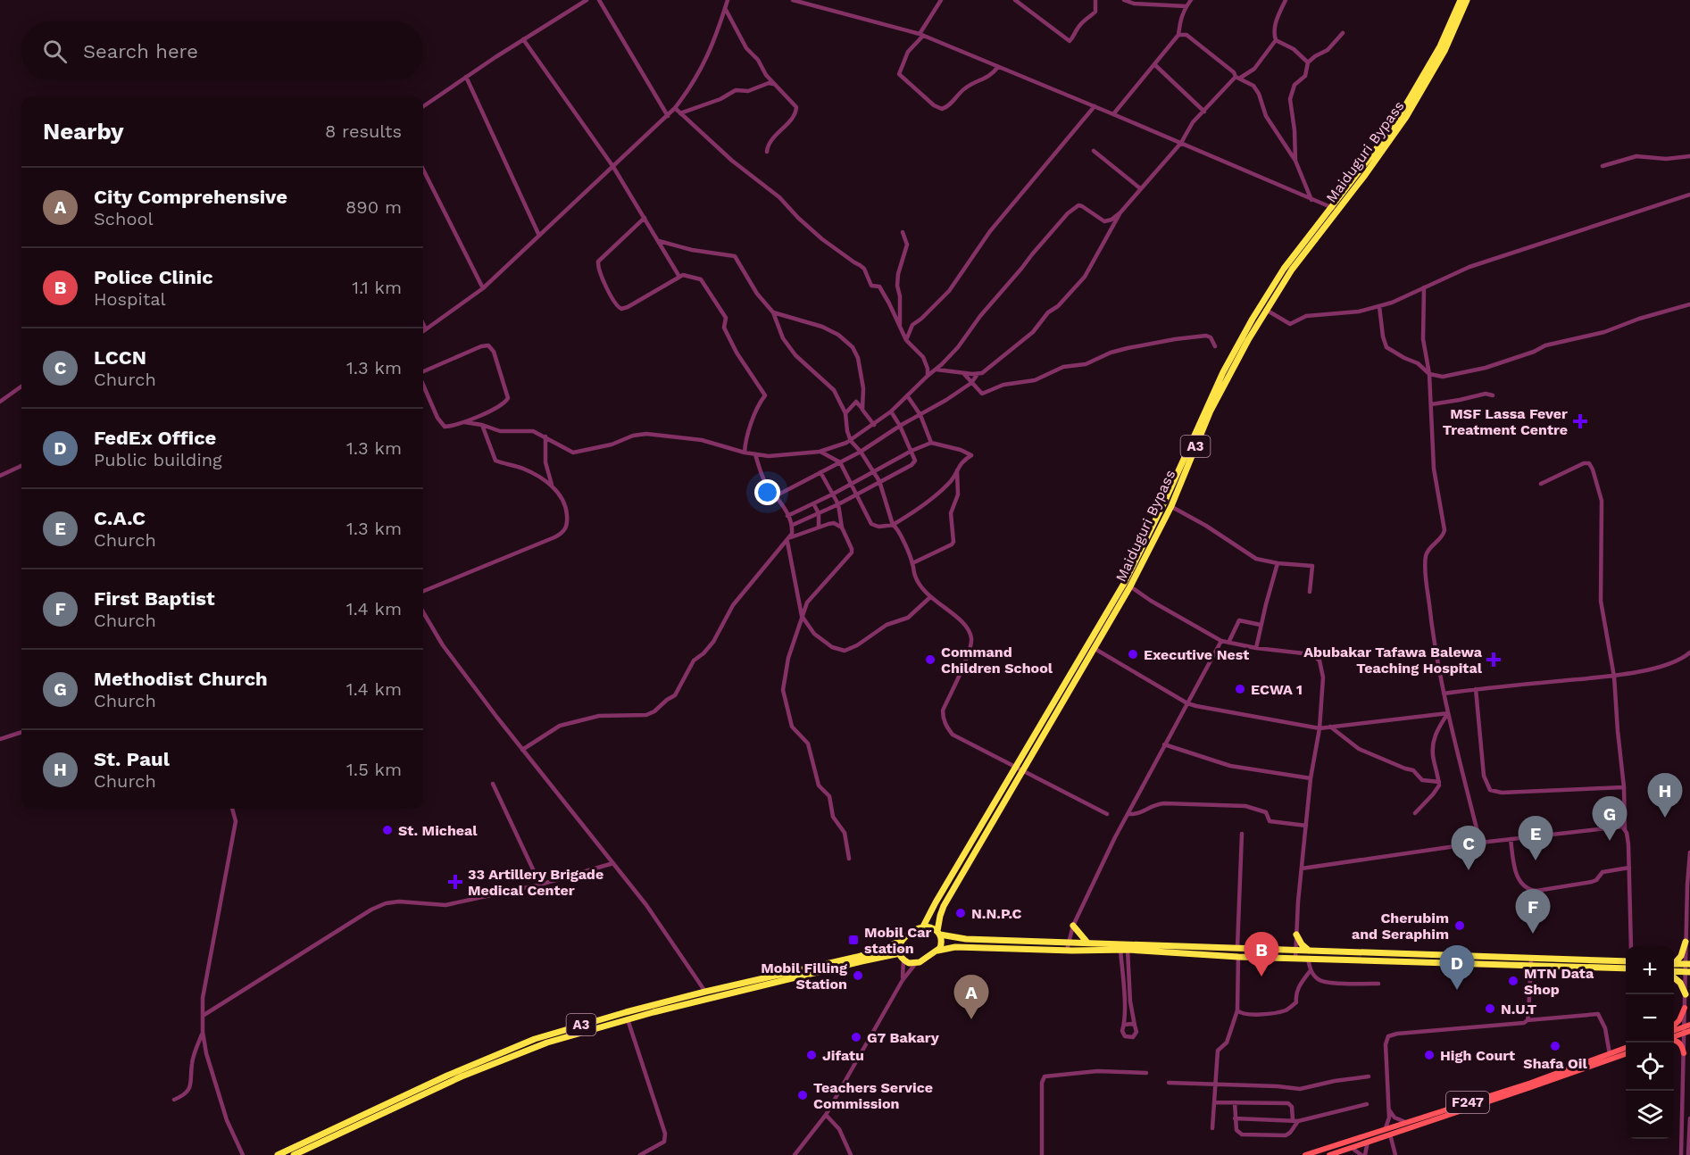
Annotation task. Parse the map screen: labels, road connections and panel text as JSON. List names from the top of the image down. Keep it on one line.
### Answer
{"streets":{"highway":["Maiduguri Bypass","A3"],"main road":["F247"]},"crossings":[["Maiduguri Bypass","A3"]],"places":{"health":["MSF Lassa Fever Treatment Centre","Abubakar Tafawa Balewa Teaching Hospital","33 Artillery Brigade Medical Center"],"other":["Executive Nest","Command Children School","ECWA 1","St. Micheal","N.N.P.C","Cherubim and Seraphim","Mobil Filling Station","MTN Data Shop","N.U.T","G7 Bakary","Shafa Oil","Jifatu","High Court","Teachers Service Commission"],"transit":["Mobil Car station"]},"page":{"search":"Search here","heading":["Nearby","8 results"],"list":[{"mark":"A","name":"City Comprehensive","note":"School","value":"890 m"},{"mark":"B","name":"Police Clinic","note":"Hospital","value":"1.1 km"},{"mark":"C","name":"LCCN","note":"Church","value":"1.3 km"},{"mark":"D","name":"FedEx Office","note":"Public building","value":"1.3 km"},{"mark":"E","name":"C.A.C","note":"Church","value":"1.3 km"},{"mark":"F","name":"First Baptist","note":"Church","value":"1.4 km"},{"mark":"G","name":"Methodist Church","note":"Church","value":"1.4 km"},{"mark":"H","name":"St. Paul","note":"Church","value":"1.5 km"}],"pins":["H","G","E","C","F","B","D","A"],"map_buttons":["+","−"]}}
